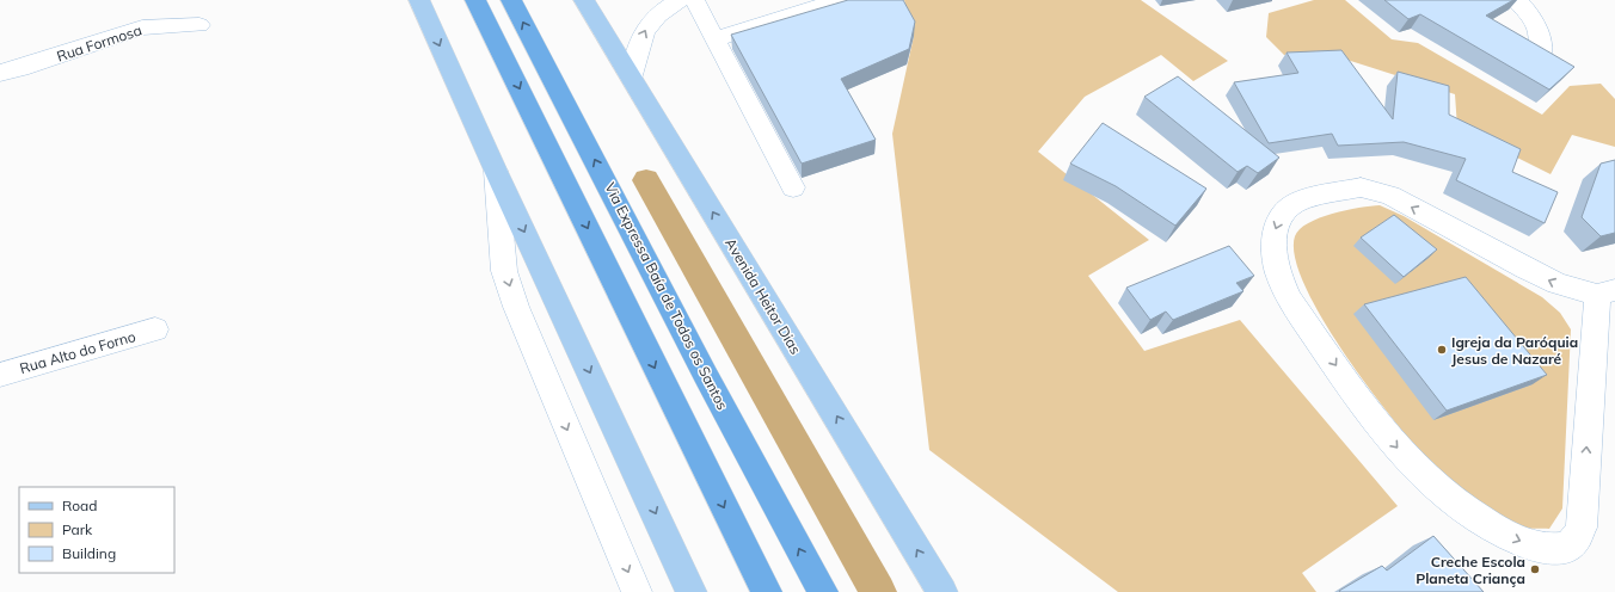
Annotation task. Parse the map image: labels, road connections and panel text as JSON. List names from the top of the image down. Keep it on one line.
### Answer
{"streets":{"highway":["Via Expressa Baía de Todos os Santos"],"main road":["Avenida Heitor Dias"],"street":["Rua Formosa","Rua Alto do Forno"]},"places":["Igreja da Paróquia Jesus de Nazaré","Creche Escola Planeta Criança"],"legend":["Road","Park","Building"]}
